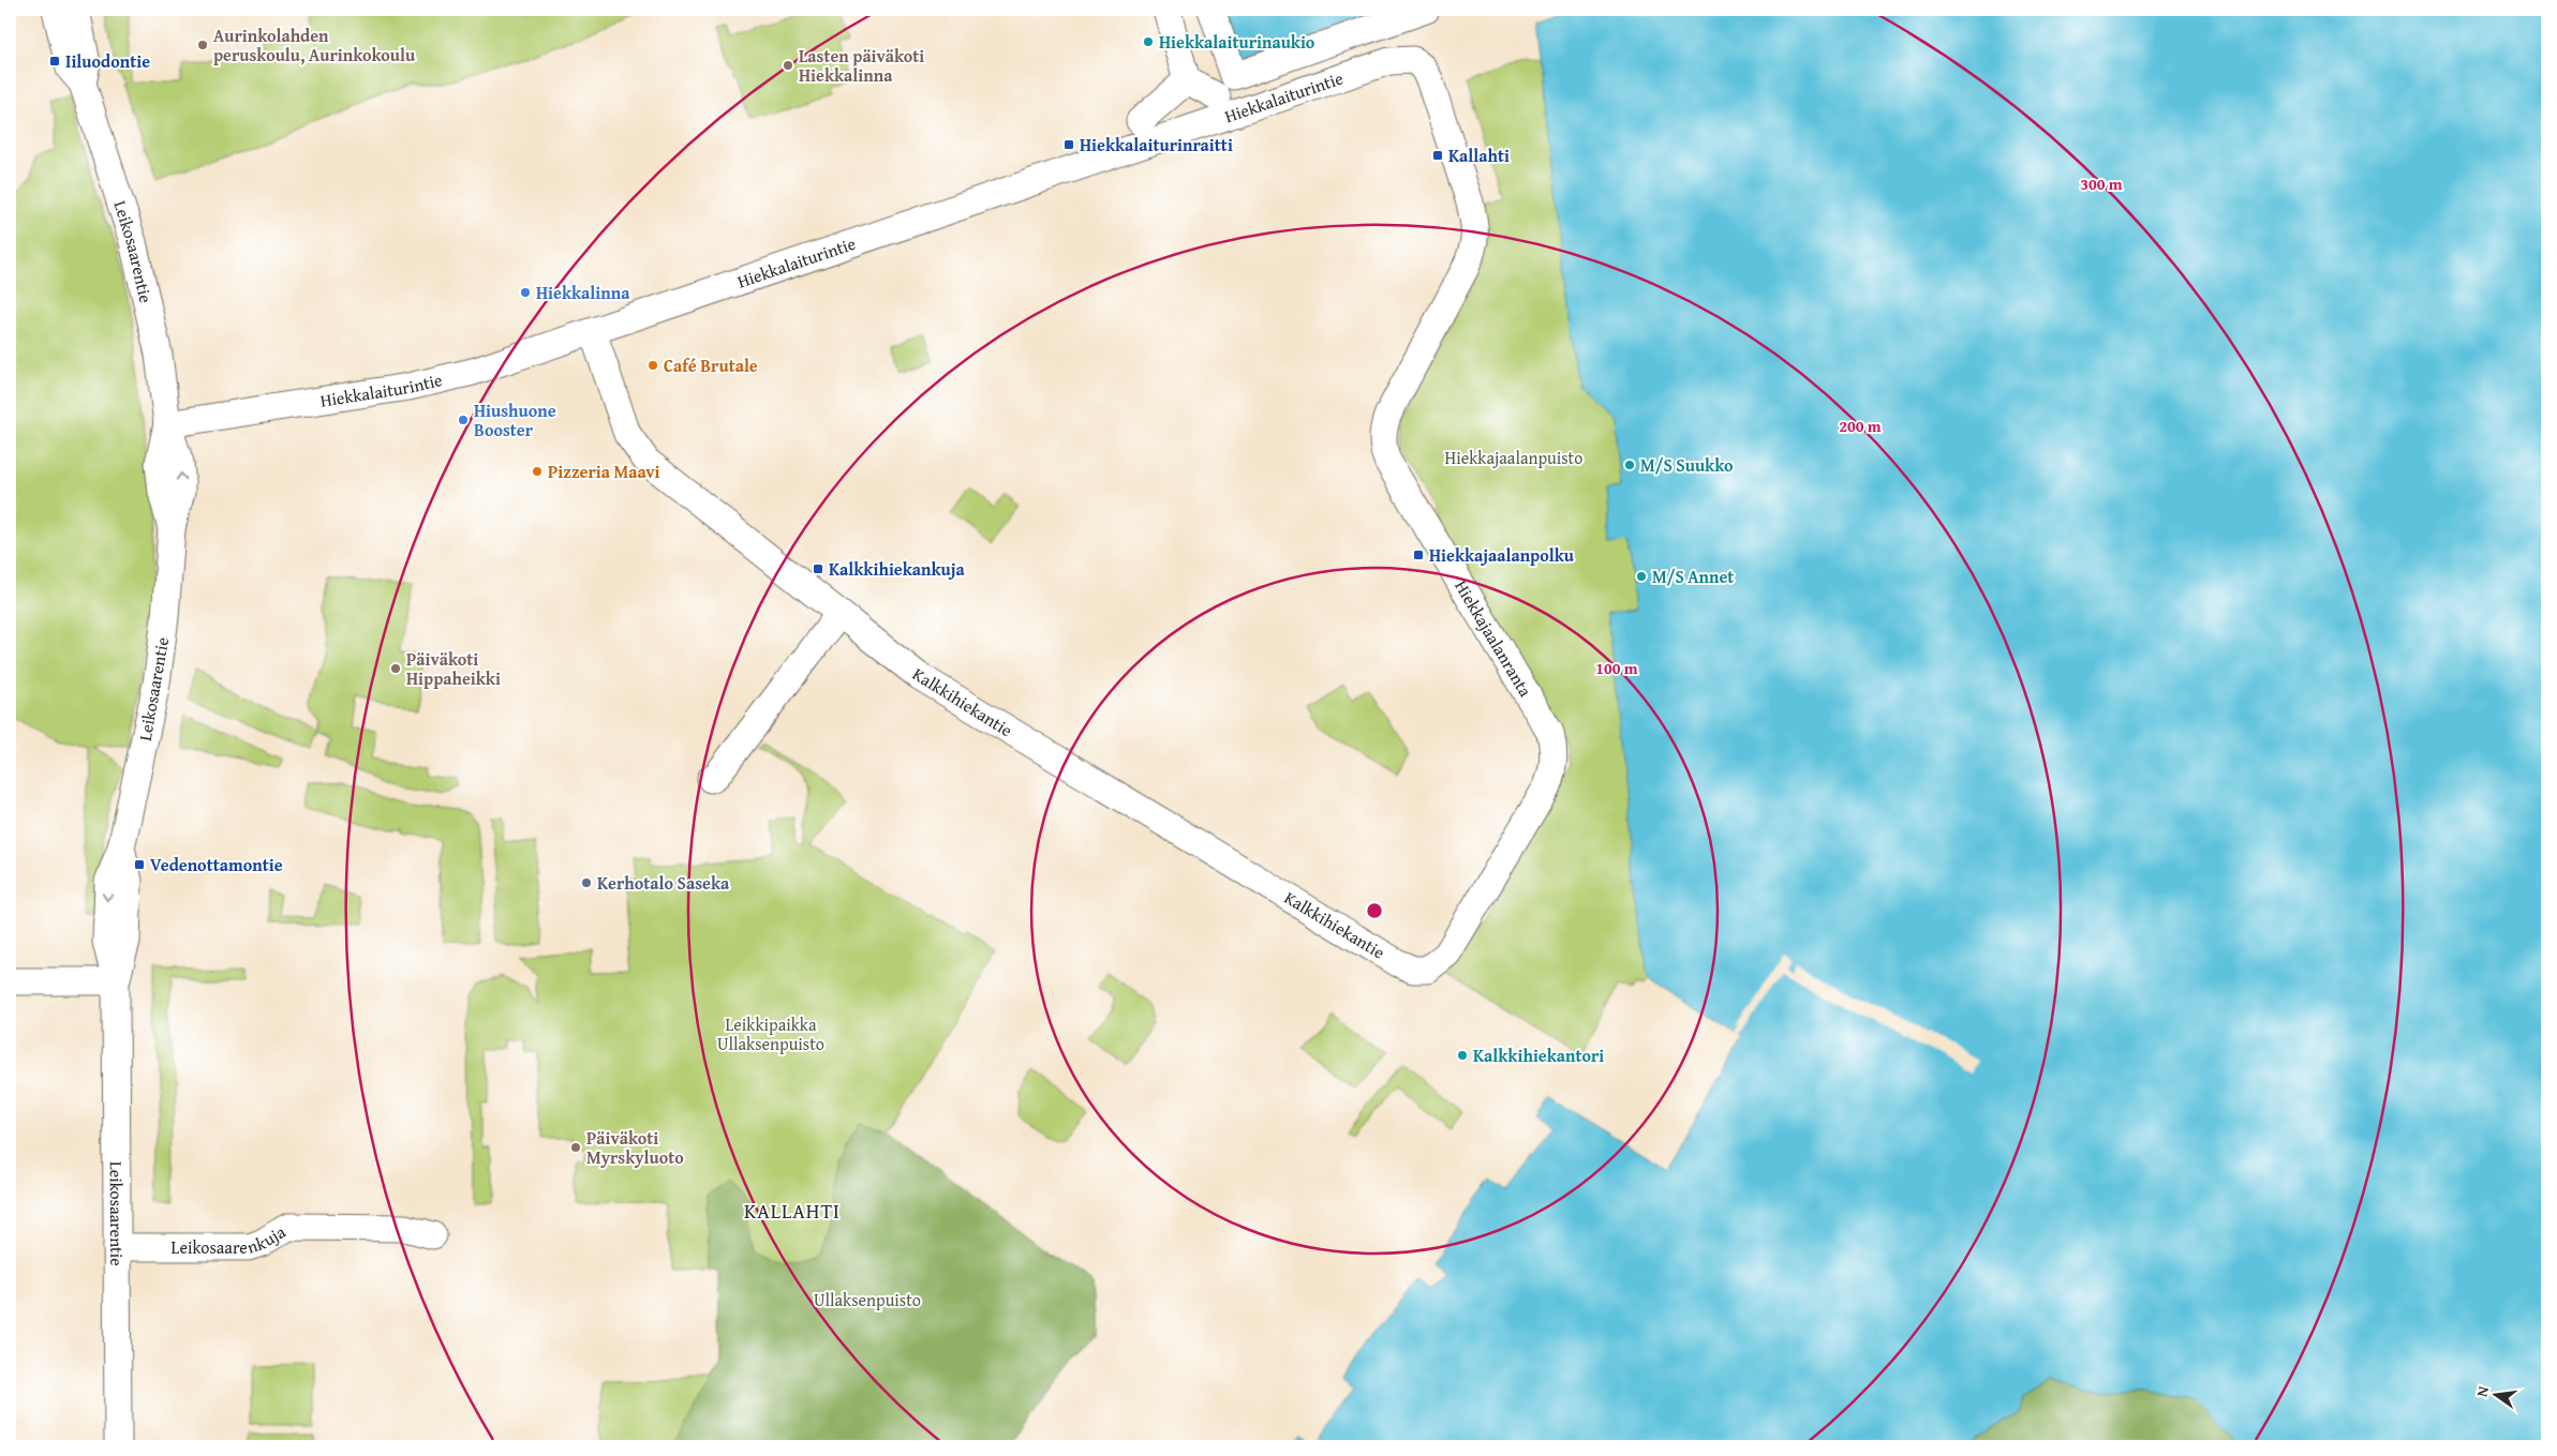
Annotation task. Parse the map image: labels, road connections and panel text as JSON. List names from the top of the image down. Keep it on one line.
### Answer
{"streets":{"street":["Hiekkalaiturintie","Leikosaarentie","Hiekkajaalanranta","Kalkkihiekantie","Leikosaarenkuja"]},"crossings":[["Hiekkalaiturintie","Leikosaarentie"],["Hiekkalaiturintie","Hiekkajaalanranta"],["Hiekkalaiturintie","Kalkkihiekantie"],["Leikosaarentie","Leikosaarenkuja"],["Hiekkajaalanranta","Kalkkihiekantie"]],"districts":["KALLAHTI"],"parks":["Hiekkajaalanpuisto","Leikkipaikka Ullaksenpuisto","Ullaksenpuisto"],"places":{"other":["Hiekkalaiturinaukio","Aurinkolahden peruskoulu, Aurinkokoulu","Lasten päiväkoti Hiekkalinna","Hiekkalinna","Café Brutale","Hiushuone Booster","M/S Suukko","Pizzeria Maavi","M/S Annet","Päiväkoti Hippaheikki","Kerhotalo Saseka","Kalkkihiekantori","Päiväkoti Myrskyluoto"],"transit":["Iiluodontie","Hiekkalaiturinraitti","Kallahti","Hiekkajaalanpolku","Kalkkihiekankuja","Vedenottamontie"]},"north":"left","rings":["300 m","200 m","100 m"]}
